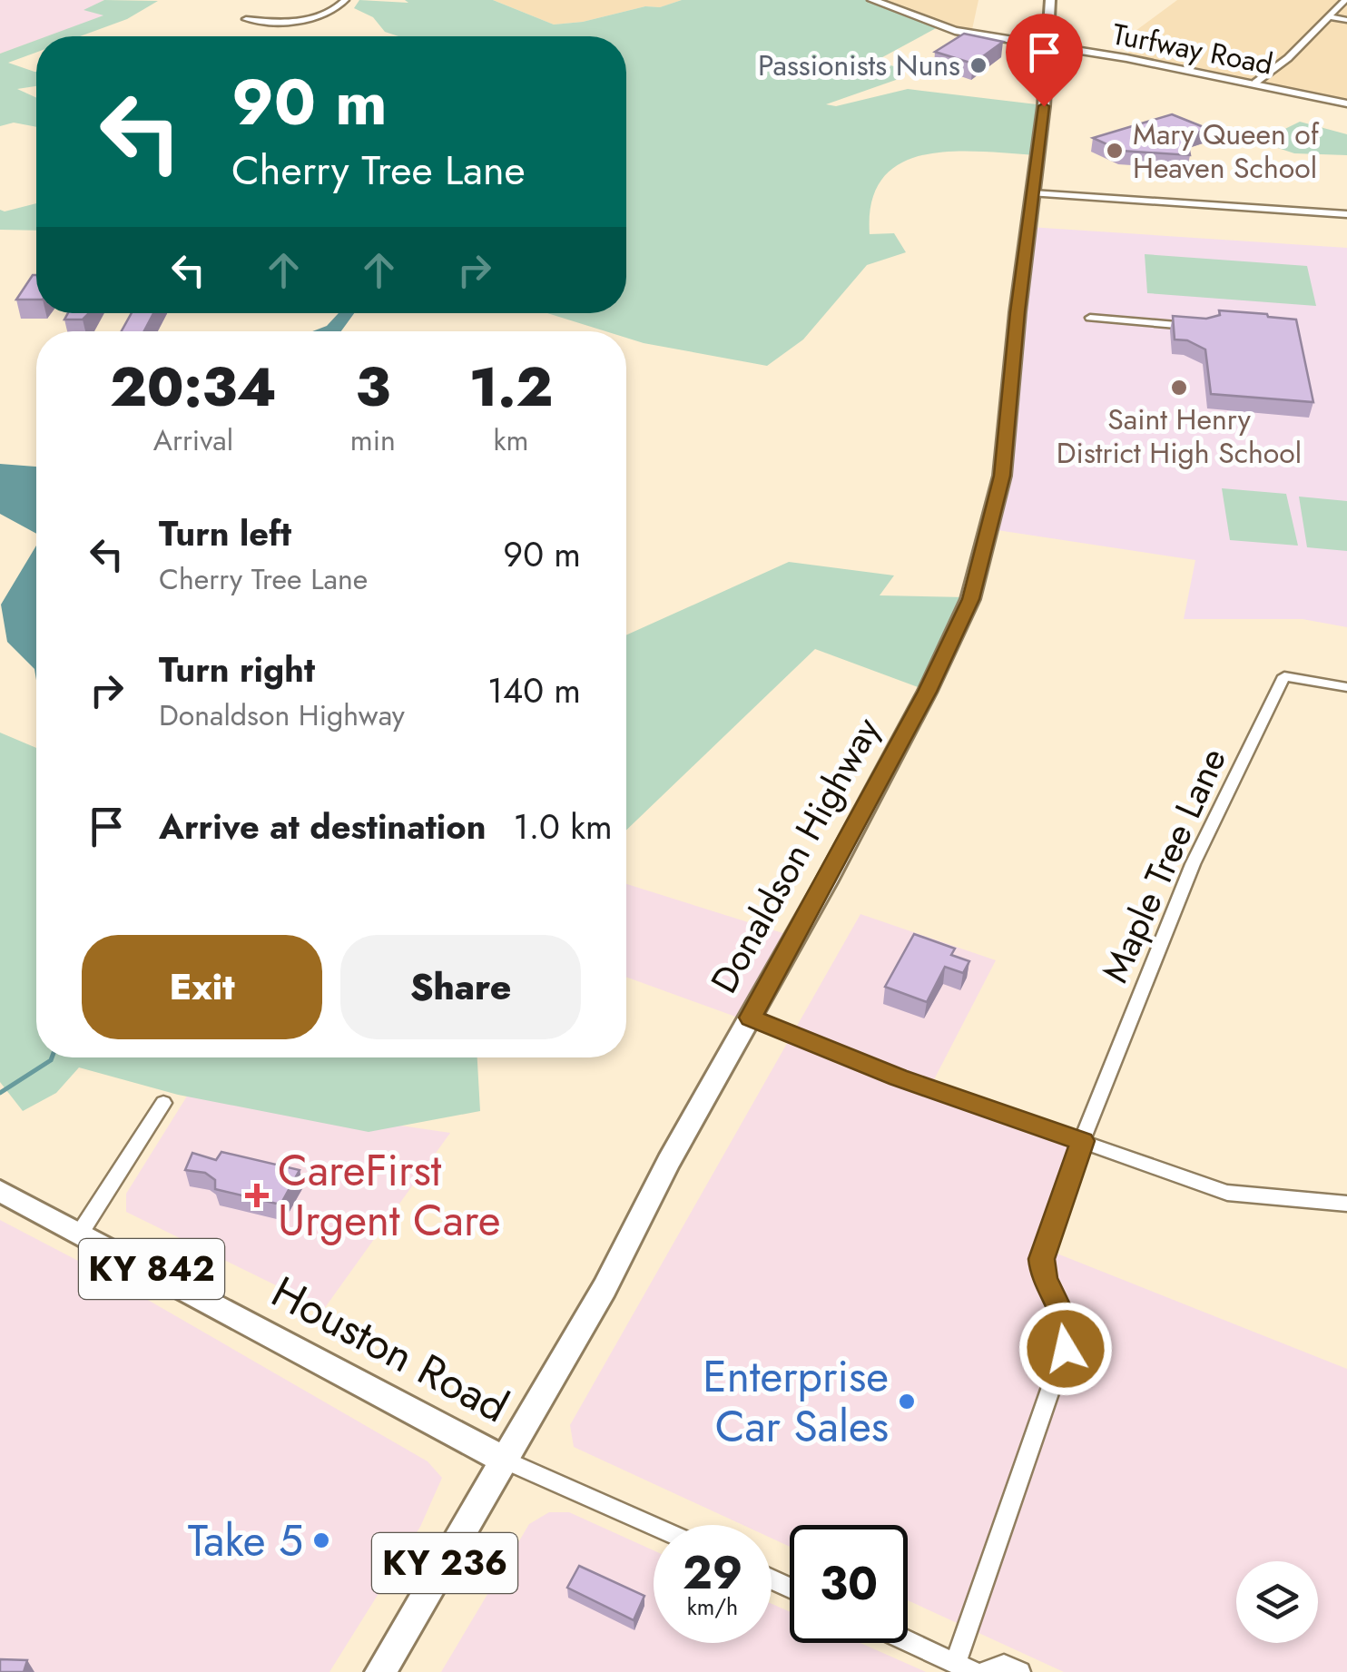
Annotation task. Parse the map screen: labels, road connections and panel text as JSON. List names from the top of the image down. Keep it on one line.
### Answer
{"streets":{"main road":["Turfway Road","Donaldson Highway","KY 842","Houston Road","KY 236"],"street":["Maple Tree Lane"]},"crossings":[["Turfway Road","Donaldson Highway"],["Donaldson Highway","Houston Road"]],"places":{"other":["Passionists Nuns","Mary Queen of Heaven School","Saint Henry District High School","Enterprise Car Sales","Take 5"],"health":["CareFirst Urgent Care"]},"page":{"turn":["90 m","Cherry Tree Lane"],"eta":["20:34","Arrival","3","min","1.2","km"],"list":[{"name":"Turn left","note":"Cherry Tree Lane","value":"90 m"},{"name":"Turn right","note":"Donaldson Highway","value":"140 m"},{"name":"Arrive at destination","value":"1.0 km"}],"buttons":["Exit","Share"],"speed":"29 km/h","limit":"30"}}
